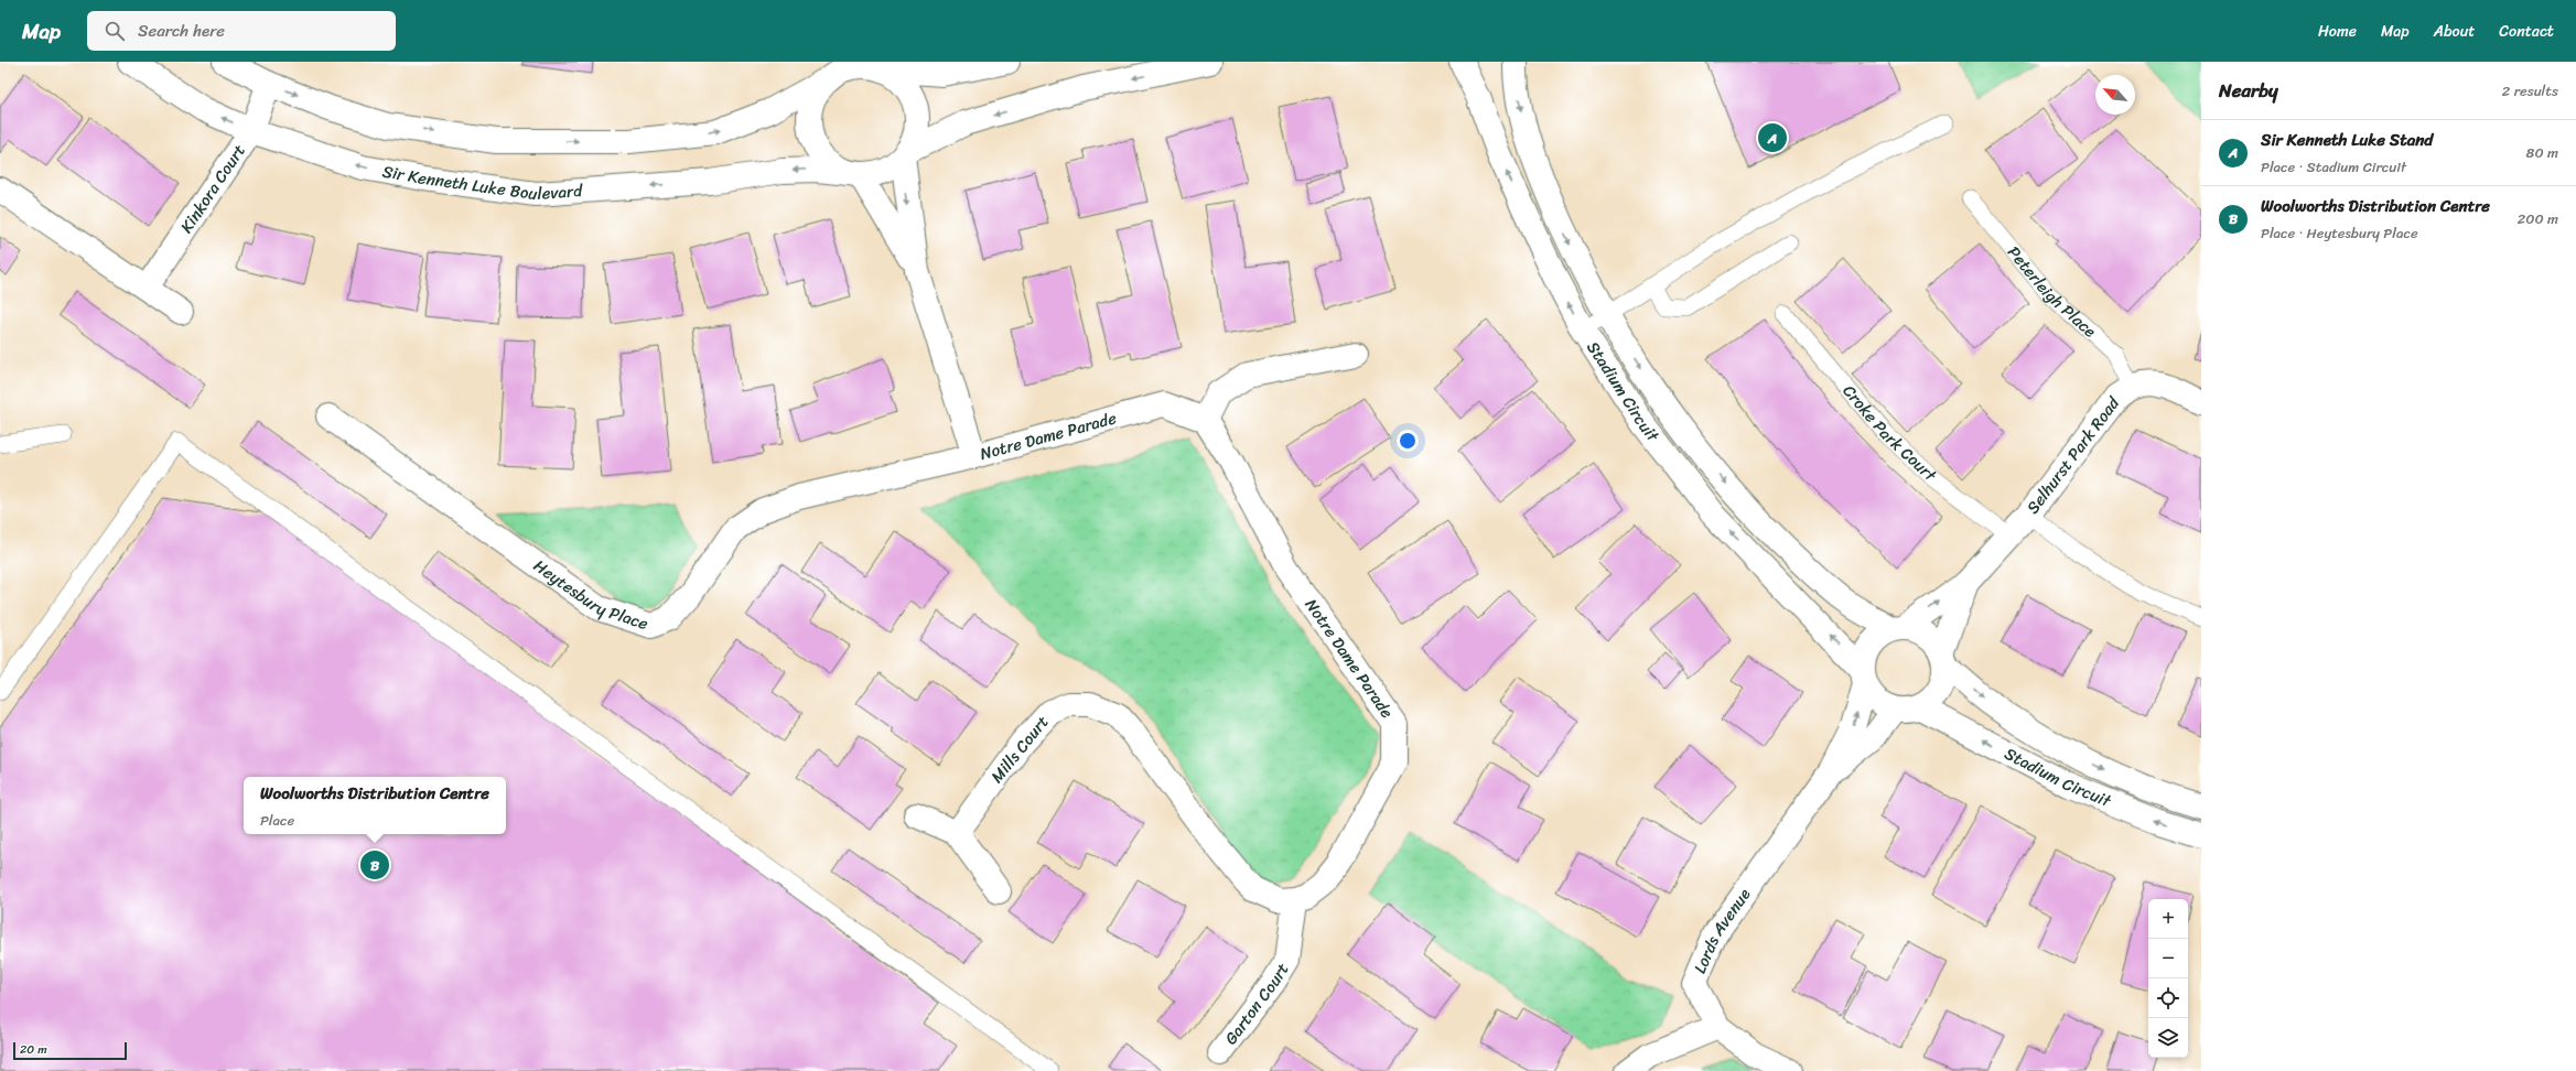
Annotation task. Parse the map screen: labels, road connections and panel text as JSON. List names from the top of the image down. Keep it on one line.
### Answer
{"streets":{"street":["Sir Kenneth Luke Boulevard","Kinkora Court","Stadium Circuit","Notre Dame Parade","Selhurst Park Road","Heytesbury Place","Mills Court","Lords Avenue","Garton Court"],"lane":["Peterleigh Place","Croke Park Court"]},"crossings":[["Sir Kenneth Luke Boulevard","Kinkora Court"],["Sir Kenneth Luke Boulevard","Notre Dame Parade"],["Peterleigh Place","Selhurst Park Road"],["Stadium Circuit","Selhurst Park Road"],["Croke Park Court","Selhurst Park Road"],["Notre Dame Parade","Heytesbury Place"],["Notre Dame Parade","Mills Court"],["Notre Dame Parade","Garton Court"]],"scale_bar":"20 m","north":"top left","page":{"header":"Map","search":"Search here","nav":["Home","Map","About","Contact"],"heading":["Nearby","2 results"],"list":[{"mark":"A","name":"Sir Kenneth Luke Stand","note":"Place · Stadium Circuit","value":"80 m"},{"mark":"B","name":"Woolworths Distribution Centre","note":"Place · Heytesbury Place","value":"200 m"}],"pins":["A","B"],"popup":["Woolworths Distribution Centre","Place"],"map_buttons":["+","−"],"scale":"20 m"}}
